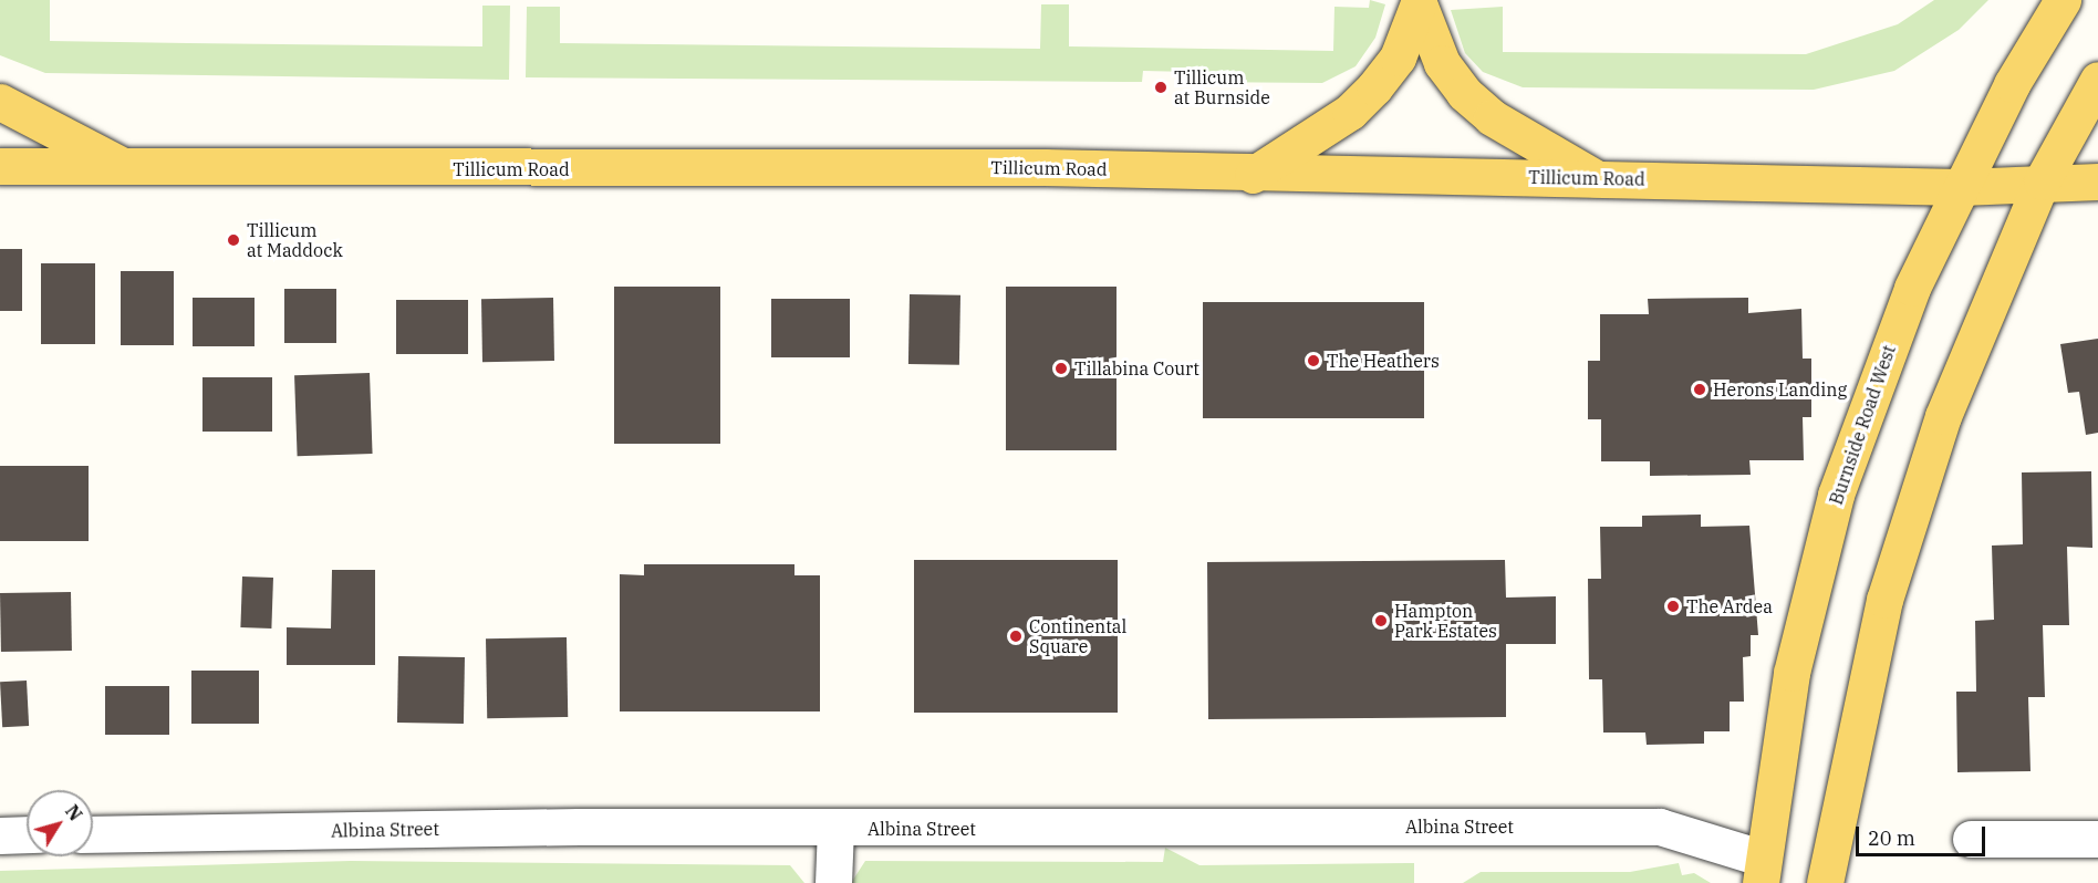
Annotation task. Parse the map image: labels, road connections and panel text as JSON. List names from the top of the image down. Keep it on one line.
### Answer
{"streets":{"main road":["Tillicum Road","Burnside Road West"],"street":["Albina Street"]},"crossings":[["Tillicum Road","Burnside Road West"],["Burnside Road West","Albina Street"]],"places":["Tillicum at Burnside","Tillicum at Maddock","The Heathers","Tillabina Court","Herons Landing","The Ardea","Hampton Park Estates","Continental Square"],"scale_bar":"20 m","north":"top right"}
